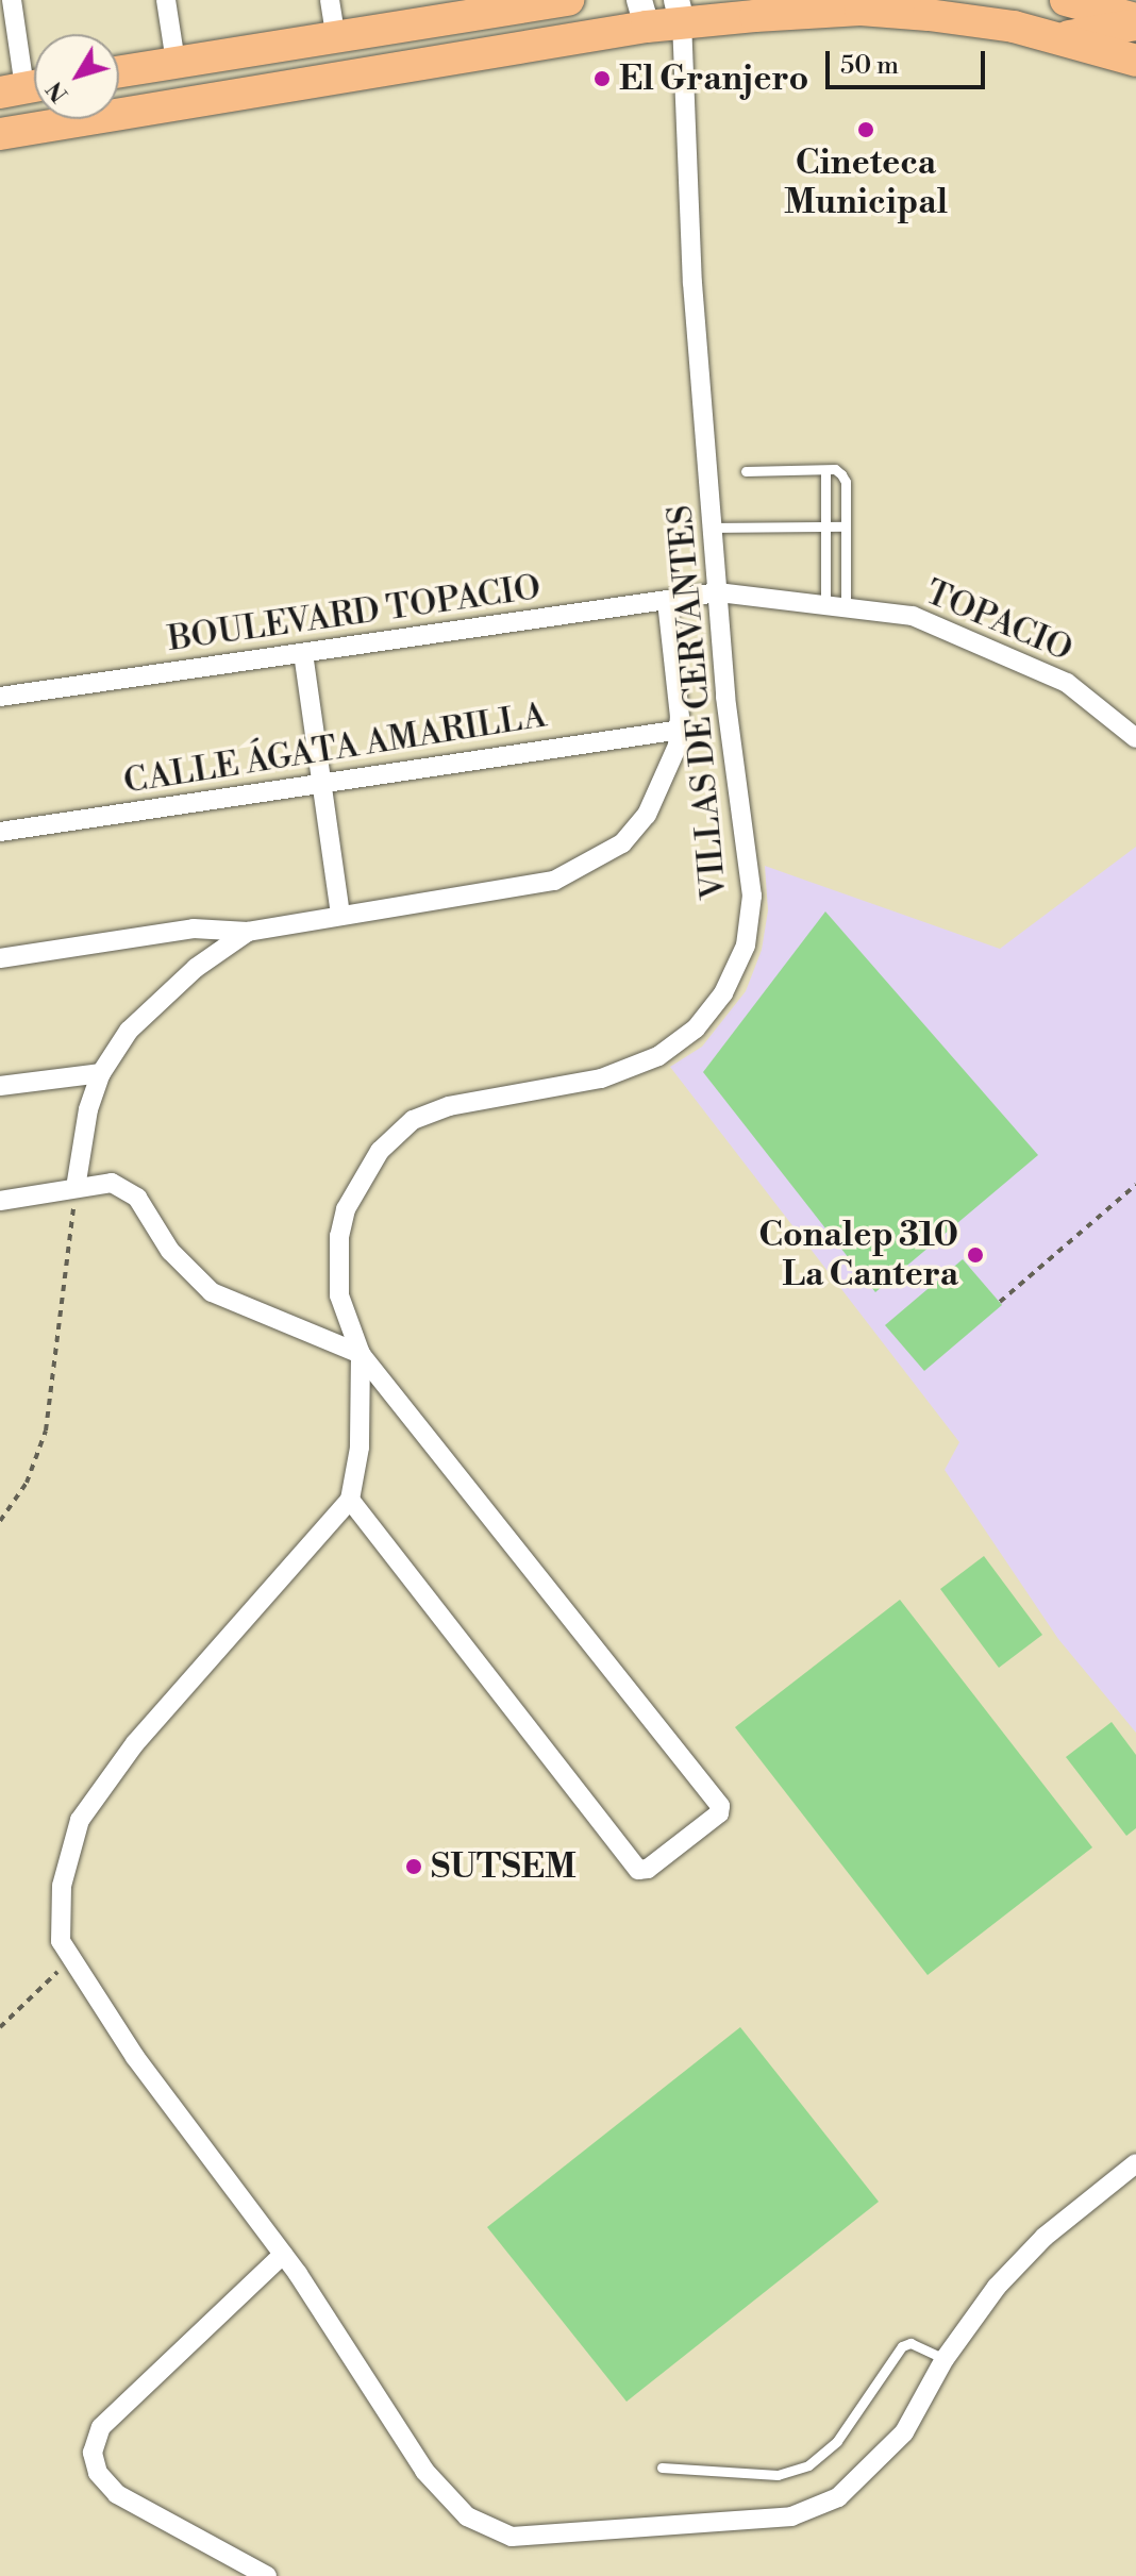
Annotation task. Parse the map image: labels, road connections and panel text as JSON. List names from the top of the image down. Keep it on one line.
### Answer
{"streets":{"street":["BOULEVARD TOPACIO","TOPACIO","VILLAS DE CERVANTES","CALLE ÁGATA AMARILLA"]},"crossings":[["BOULEVARD TOPACIO","TOPACIO"],["BOULEVARD TOPACIO","VILLAS DE CERVANTES"],["TOPACIO","VILLAS DE CERVANTES"]],"places":["El Granjero","Cineteca Municipal","Conalep 310 La Cantera","SUTSEM"],"scale_bar":"50 m","north":"bottom left"}
